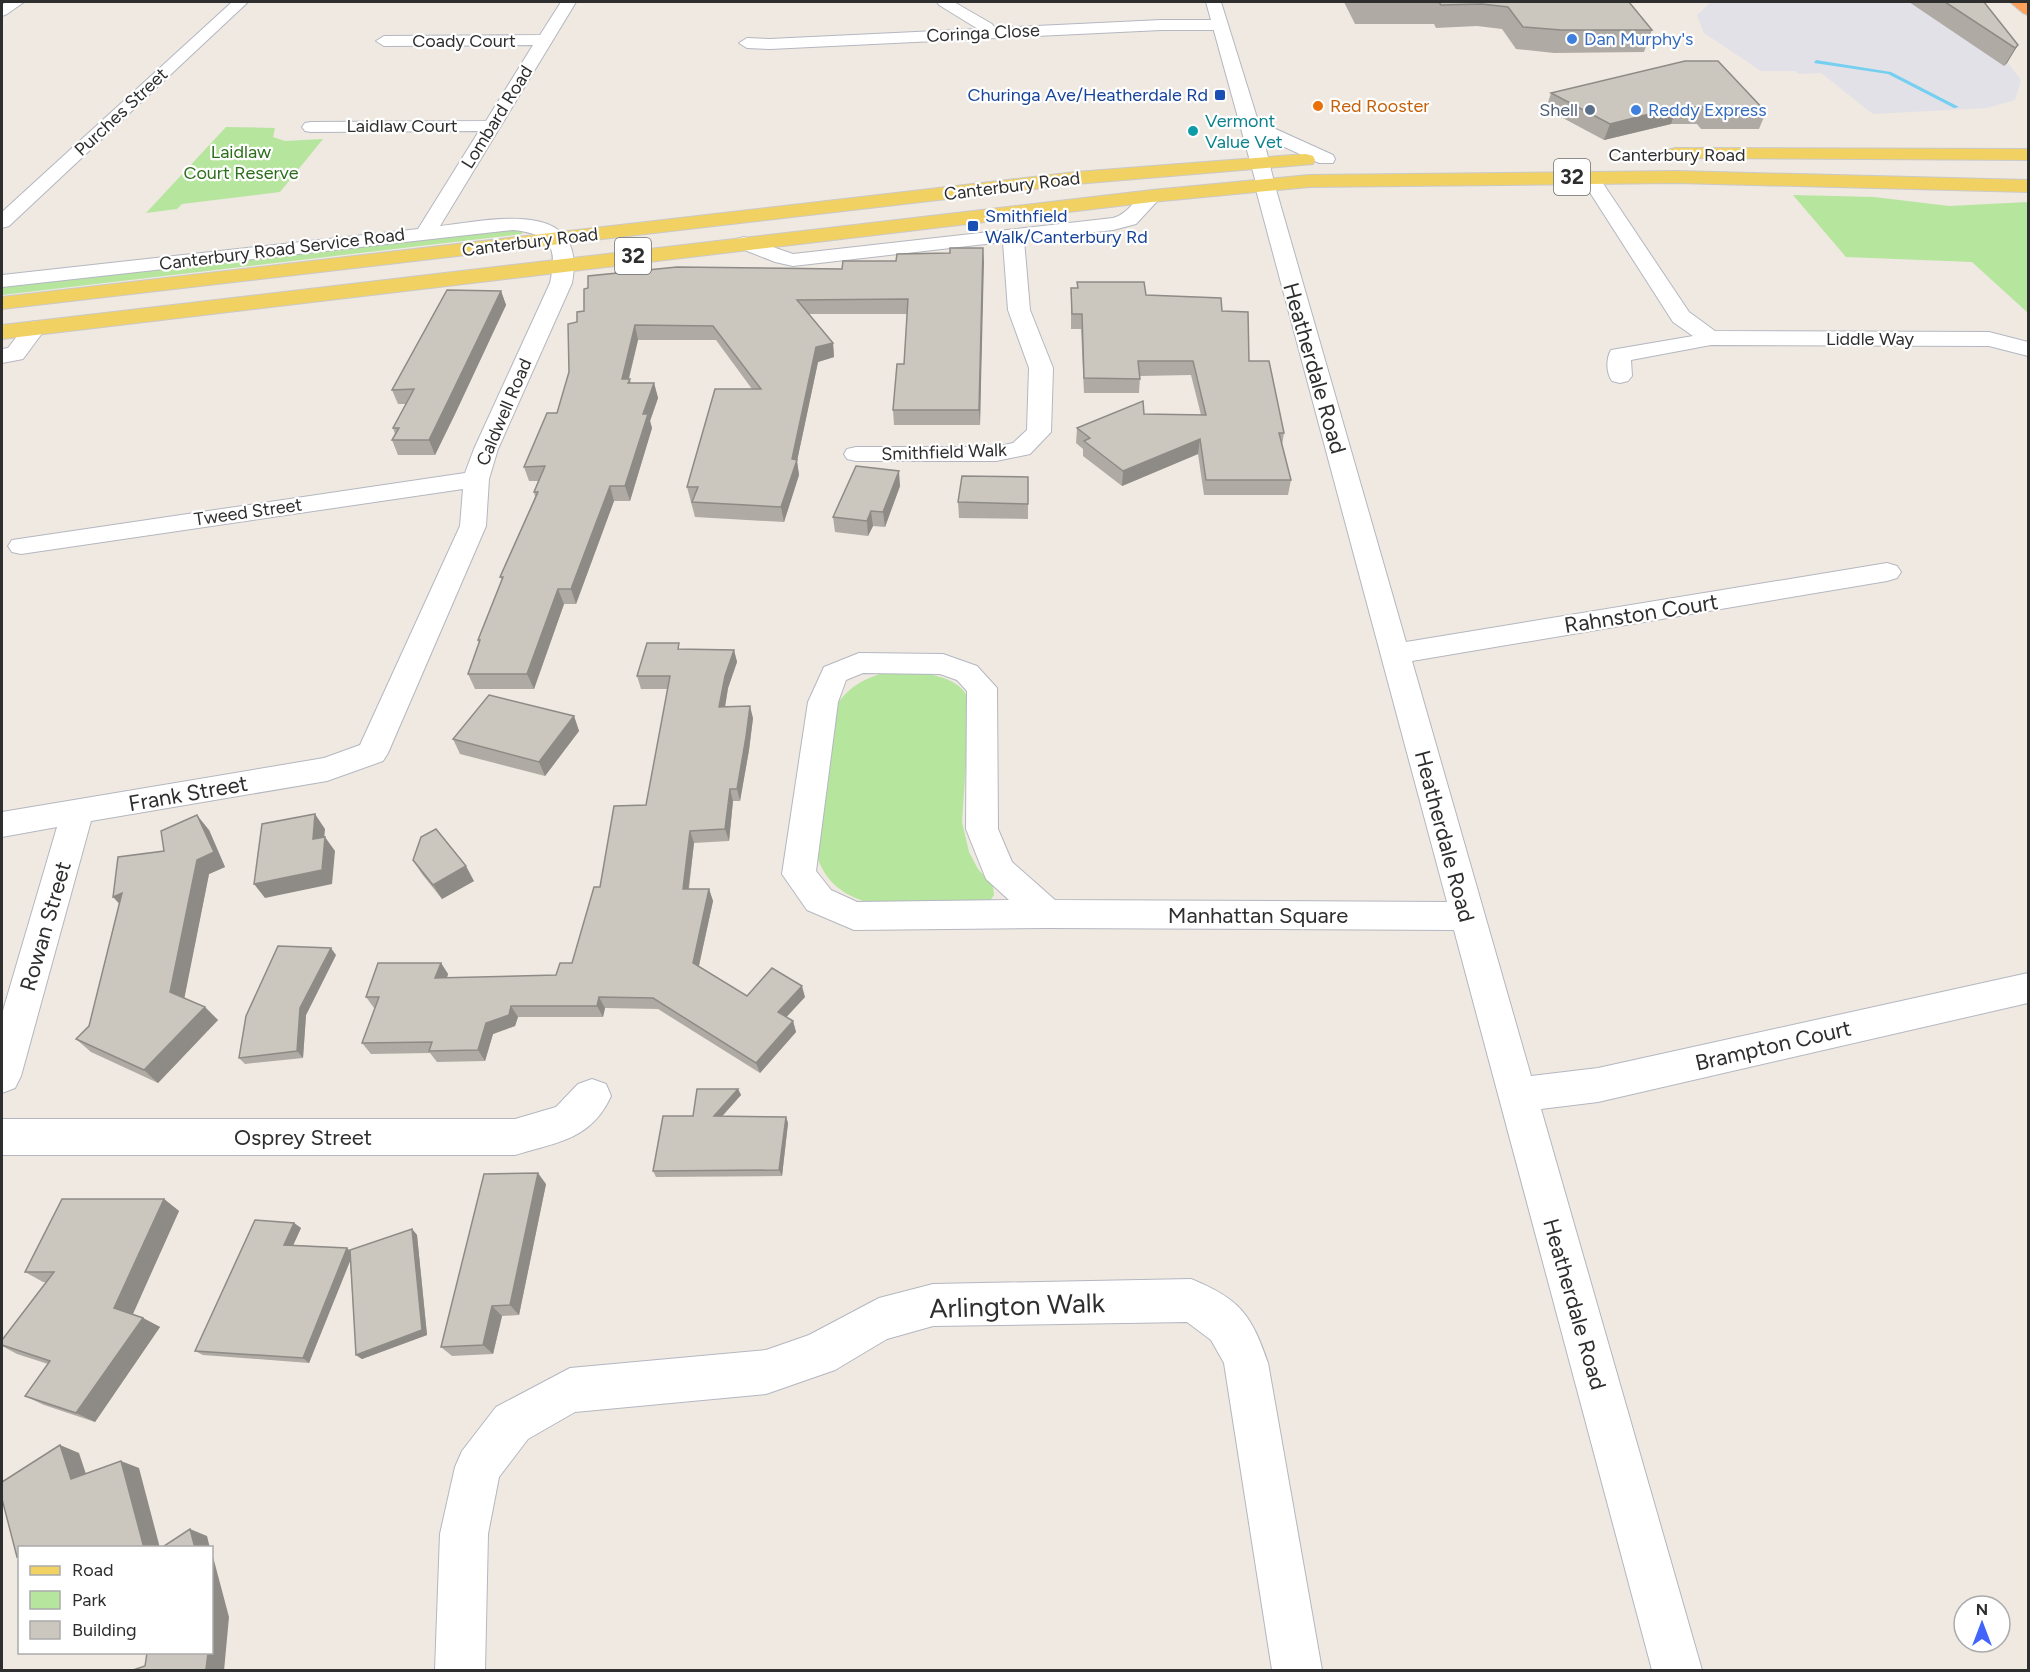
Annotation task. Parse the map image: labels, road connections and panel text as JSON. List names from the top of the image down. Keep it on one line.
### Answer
{"streets":{"main road":["Canterbury Road","32"],"street":["Coringa Close","Coady Court","Purches Street","Lombard Road","Laidlaw Court","Canterbury Road Service Road","Liddle Way","Heatherdale Road","Caldwell Road","Smithfield Walk","Tweed Street","Rahnston Court","Frank Street","Manhattan Square","Rowan Street","Brampton Court","Osprey Street","Arlington Walk"]},"crossings":[["Coringa Close","Heatherdale Road"],["Coady Court","Lombard Road"],["Lombard Road","Laidlaw Court"],["Lombard Road","Canterbury Road Service Road"],["Canterbury Road","Canterbury Road Service Road"],["Canterbury Road","Heatherdale Road"],["Canterbury Road","Caldwell Road"],["Canterbury Road","Smithfield Walk"],["Heatherdale Road","Rahnston Court"],["Heatherdale Road","Manhattan Square"],["Heatherdale Road","Brampton Court"],["Caldwell Road","Tweed Street"],["Caldwell Road","Frank Street"],["Frank Street","Rowan Street"]],"parks":["Laidlaw Court Reserve"],"places":{"other":["Dan Murphy's","Red Rooster","Shell","Reddy Express","Vermont Value Vet"],"transit":["Churinga Ave/Heatherdale Rd","Smithfield Walk/Canterbury Rd"]},"legend":["Road","Park","Building"],"north":"top"}
